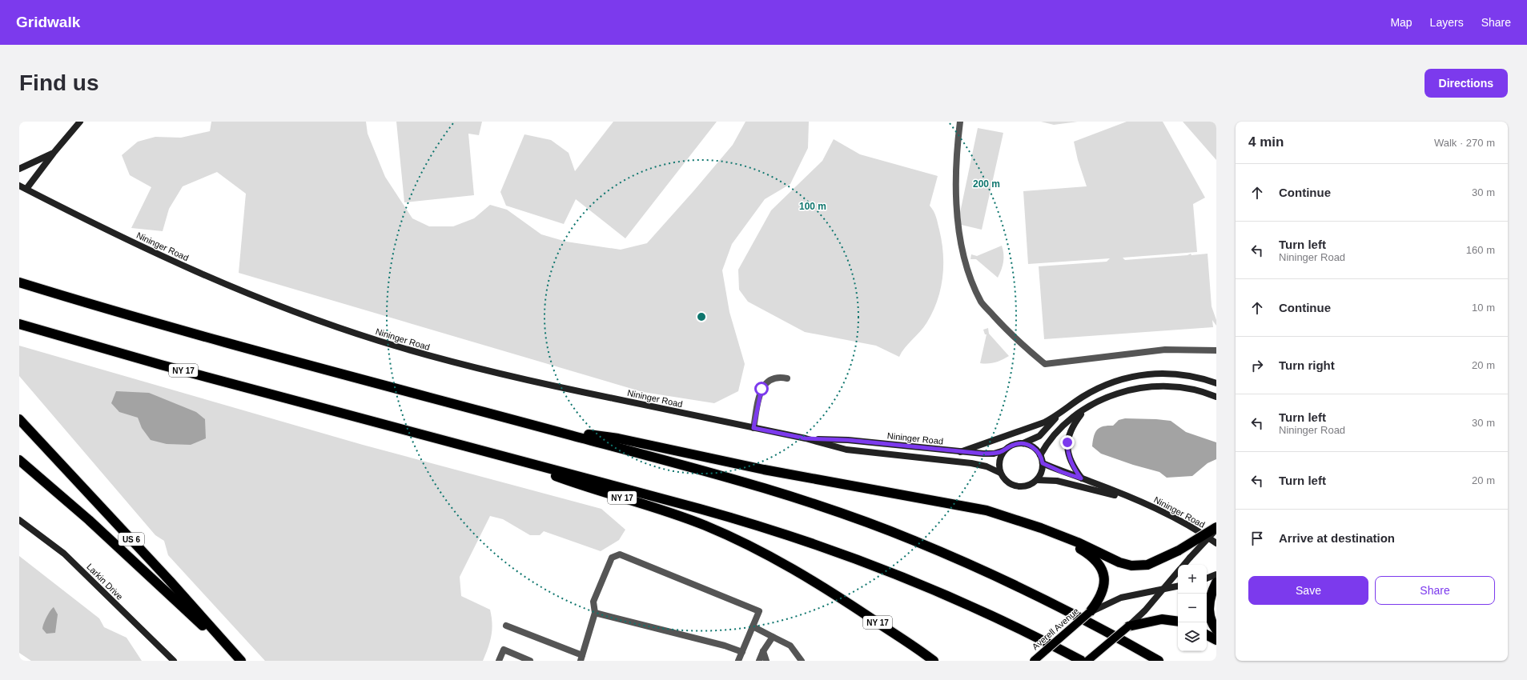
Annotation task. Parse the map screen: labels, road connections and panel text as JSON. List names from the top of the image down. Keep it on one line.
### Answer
{"streets":{"highway":["NY 17","US 6"],"main road":["Averell Avenue"],"street":["Nininger Road","Larkin Drive"]},"page":{"header":"Gridwalk","nav":["Map","Layers","Share"],"buttons":["Directions",["Save","Share"]],"title":"Find us","heading":["4 min","Walk · 270 m"],"list":[["Continue","30 m"],["Turn left","Nininger Road","160 m"],["Continue","10 m"],["Turn right","20 m"],["Turn left","Nininger Road","30 m"],["Turn left","20 m"],"Arrive at destination"],"map_buttons":["+","−"]},"rings":["200 m","100 m"]}
